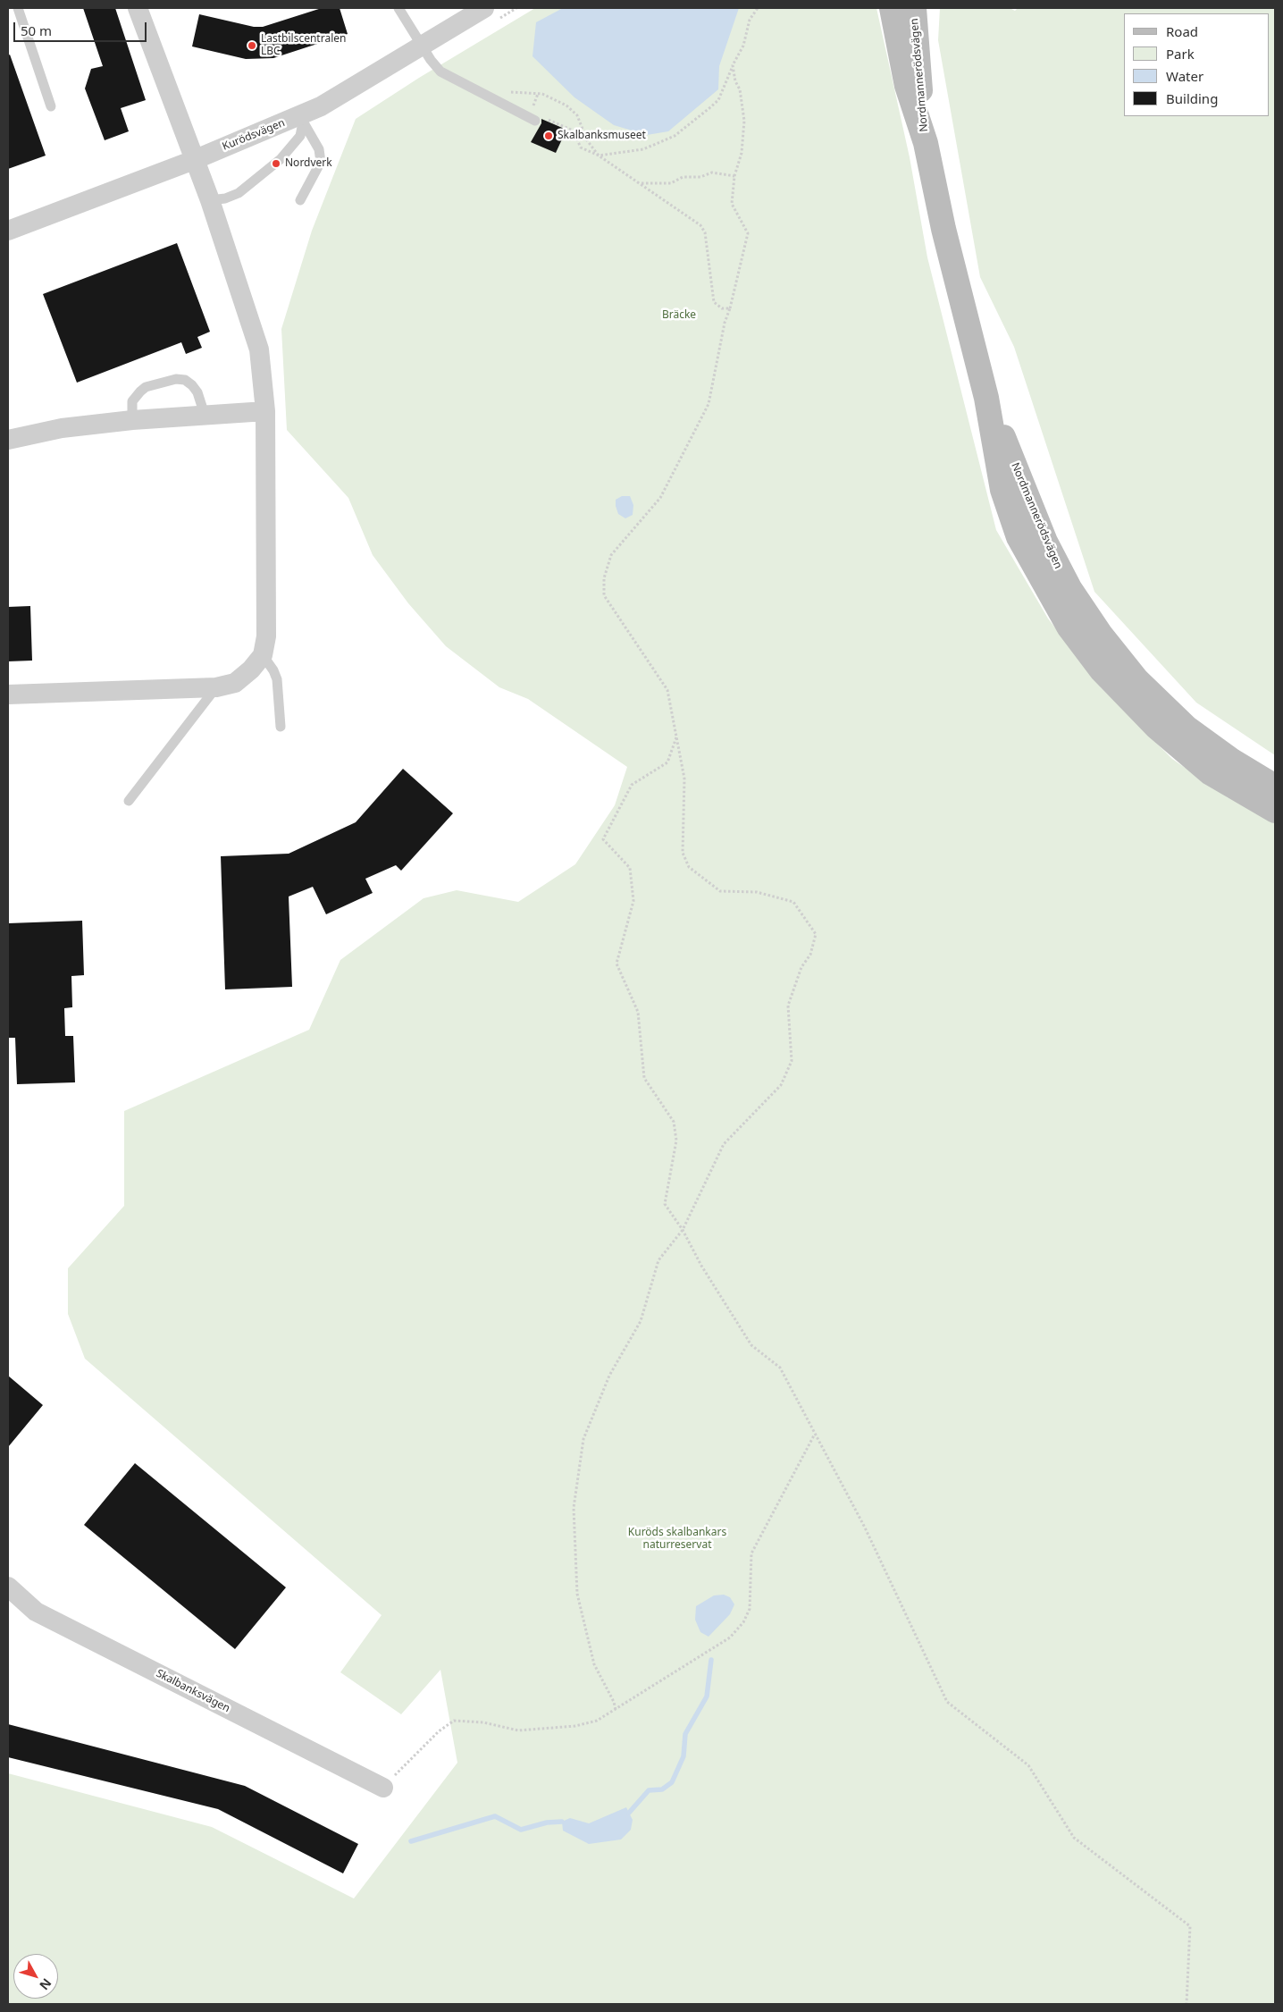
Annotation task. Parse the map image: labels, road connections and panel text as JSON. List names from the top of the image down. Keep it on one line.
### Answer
{"streets":{"main road":["Nordmannerödsvägen"],"street":["Kurödsvägen","Skalbanksvägen"]},"parks":["Bräcke","Kuröds skalbankars naturreservat"],"places":["Lastbilscentralen LBC","Skalbanksmuseet","Nordverk"],"legend":["Road","Park","Water","Building"],"scale_bar":"50 m","north":"bottom right"}
